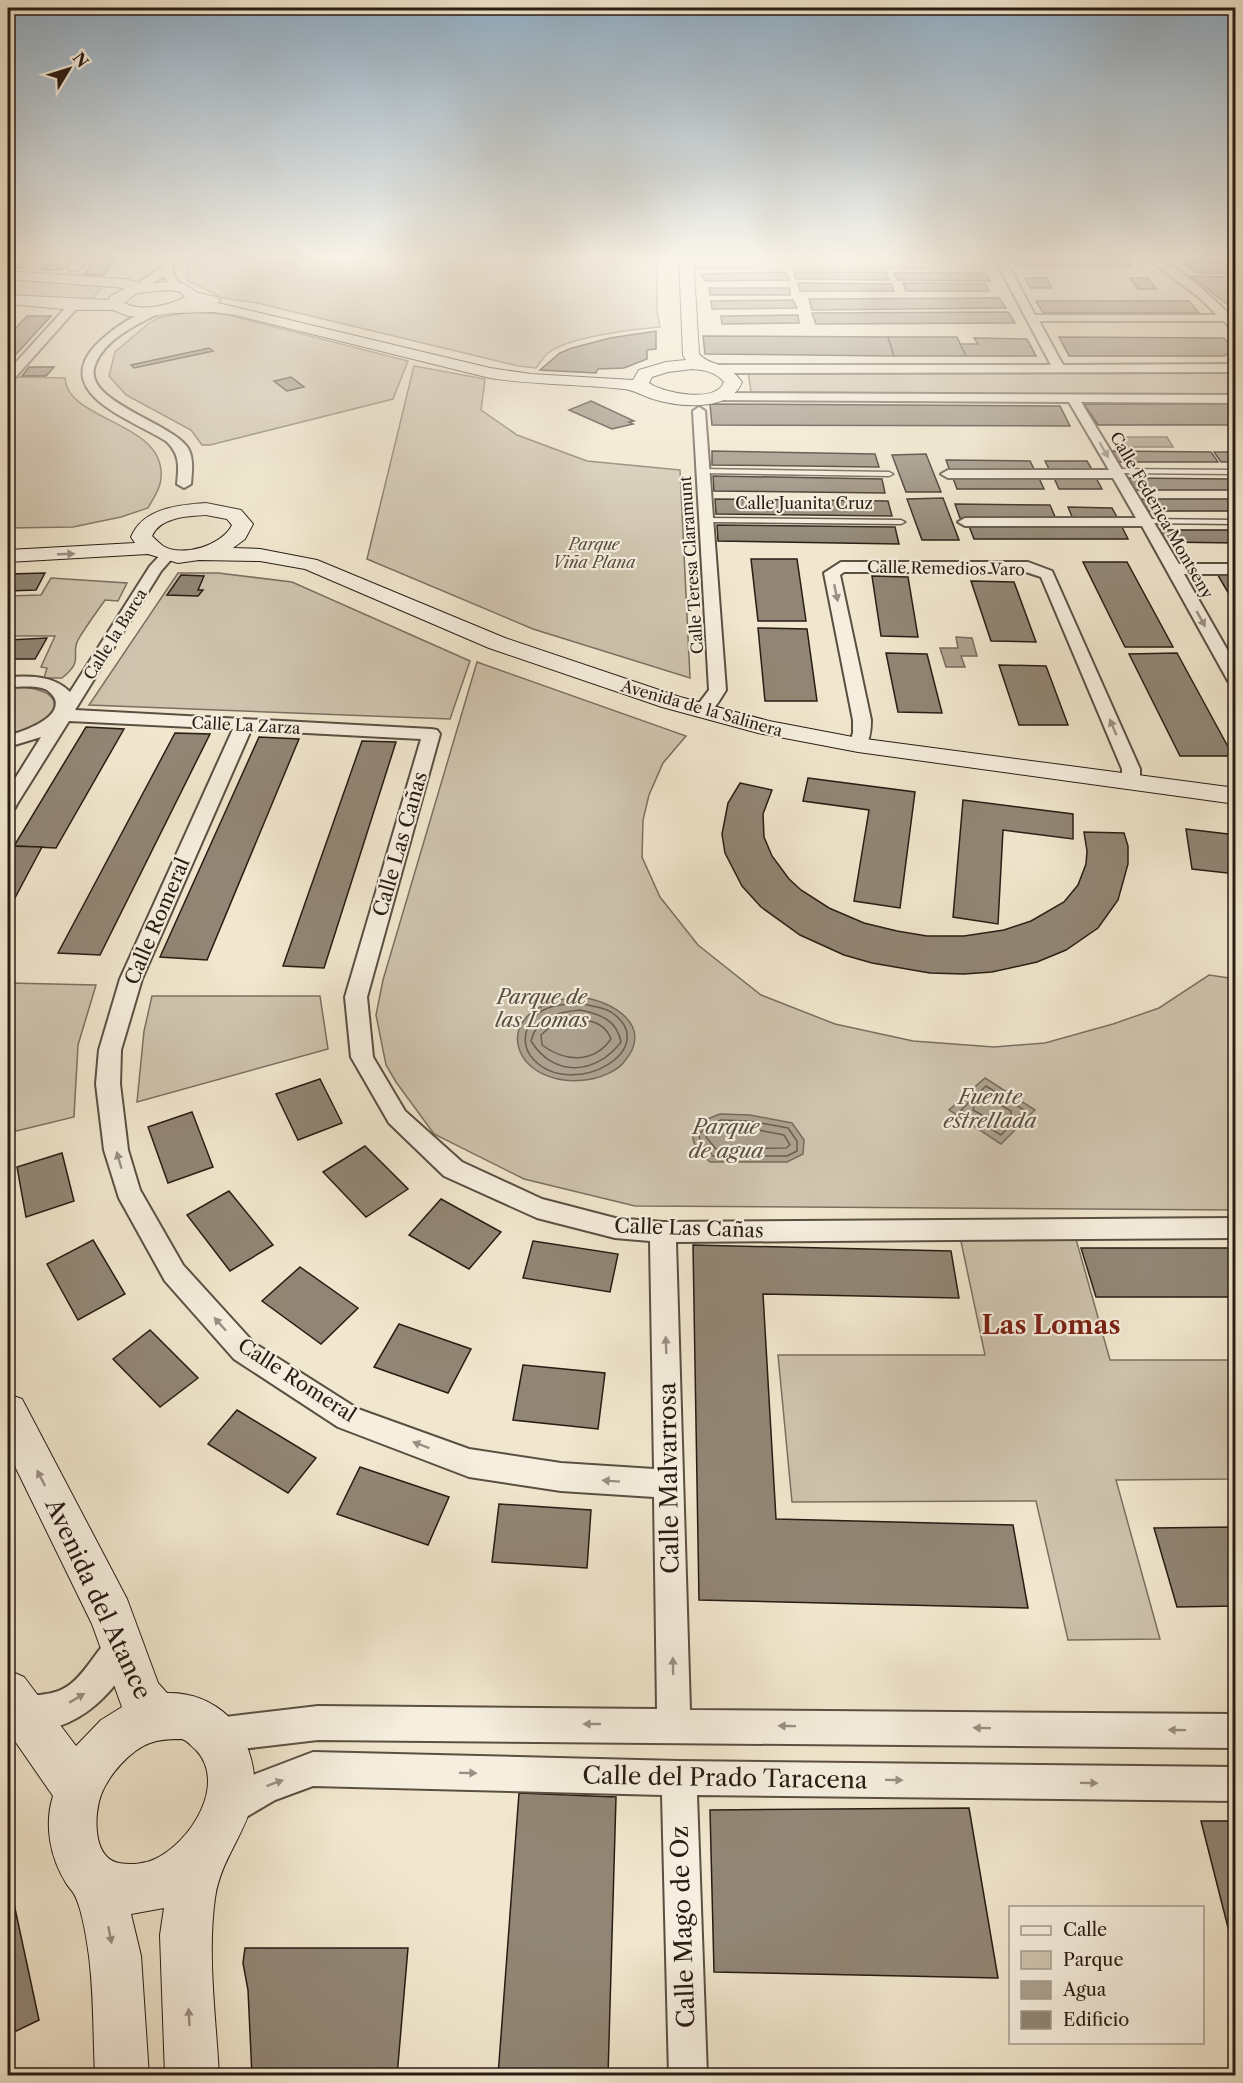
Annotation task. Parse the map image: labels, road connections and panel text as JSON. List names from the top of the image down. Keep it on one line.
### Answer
{"streets":{"street":["Calle Federica Montseny","Calle Teresa Claramunt","Calle Remedios Varo","Calle la Barca","Avenida de la Salinera","Calle La Zarza","Calle Las Cañas","Calle Romeral","Calle Malvarrosa","Avenida del Atance","Calle del Prado Taracena","Calle Mago de Oz"],"lane":["Calle Juanita Cruz"]},"crossings":[["Calle Juanita Cruz","Calle Teresa Claramunt"],["Calle Teresa Claramunt","Avenida de la Salinera"],["Calle Remedios Varo","Avenida de la Salinera"],["Calle la Barca","Avenida de la Salinera"],["Calle la Barca","Calle La Zarza"],["Calle La Zarza","Calle Las Cañas"],["Calle La Zarza","Calle Romeral"],["Calle Las Cañas","Calle Malvarrosa"],["Calle Romeral","Calle Malvarrosa"],["Avenida del Atance","Calle del Prado Taracena"],["Calle del Prado Taracena","Calle Mago de Oz"]],"one_way":["Calle Federica Montseny","Calle Malvarrosa","Avenida del Atance"],"districts":["Las Lomas"],"water":["Fuente estrellada","Parque de agua"],"parks":["Parque Viña Plana","Parque de las Lomas"],"legend":["Calle","Parque","Agua","Edificio"],"north":"top right"}
